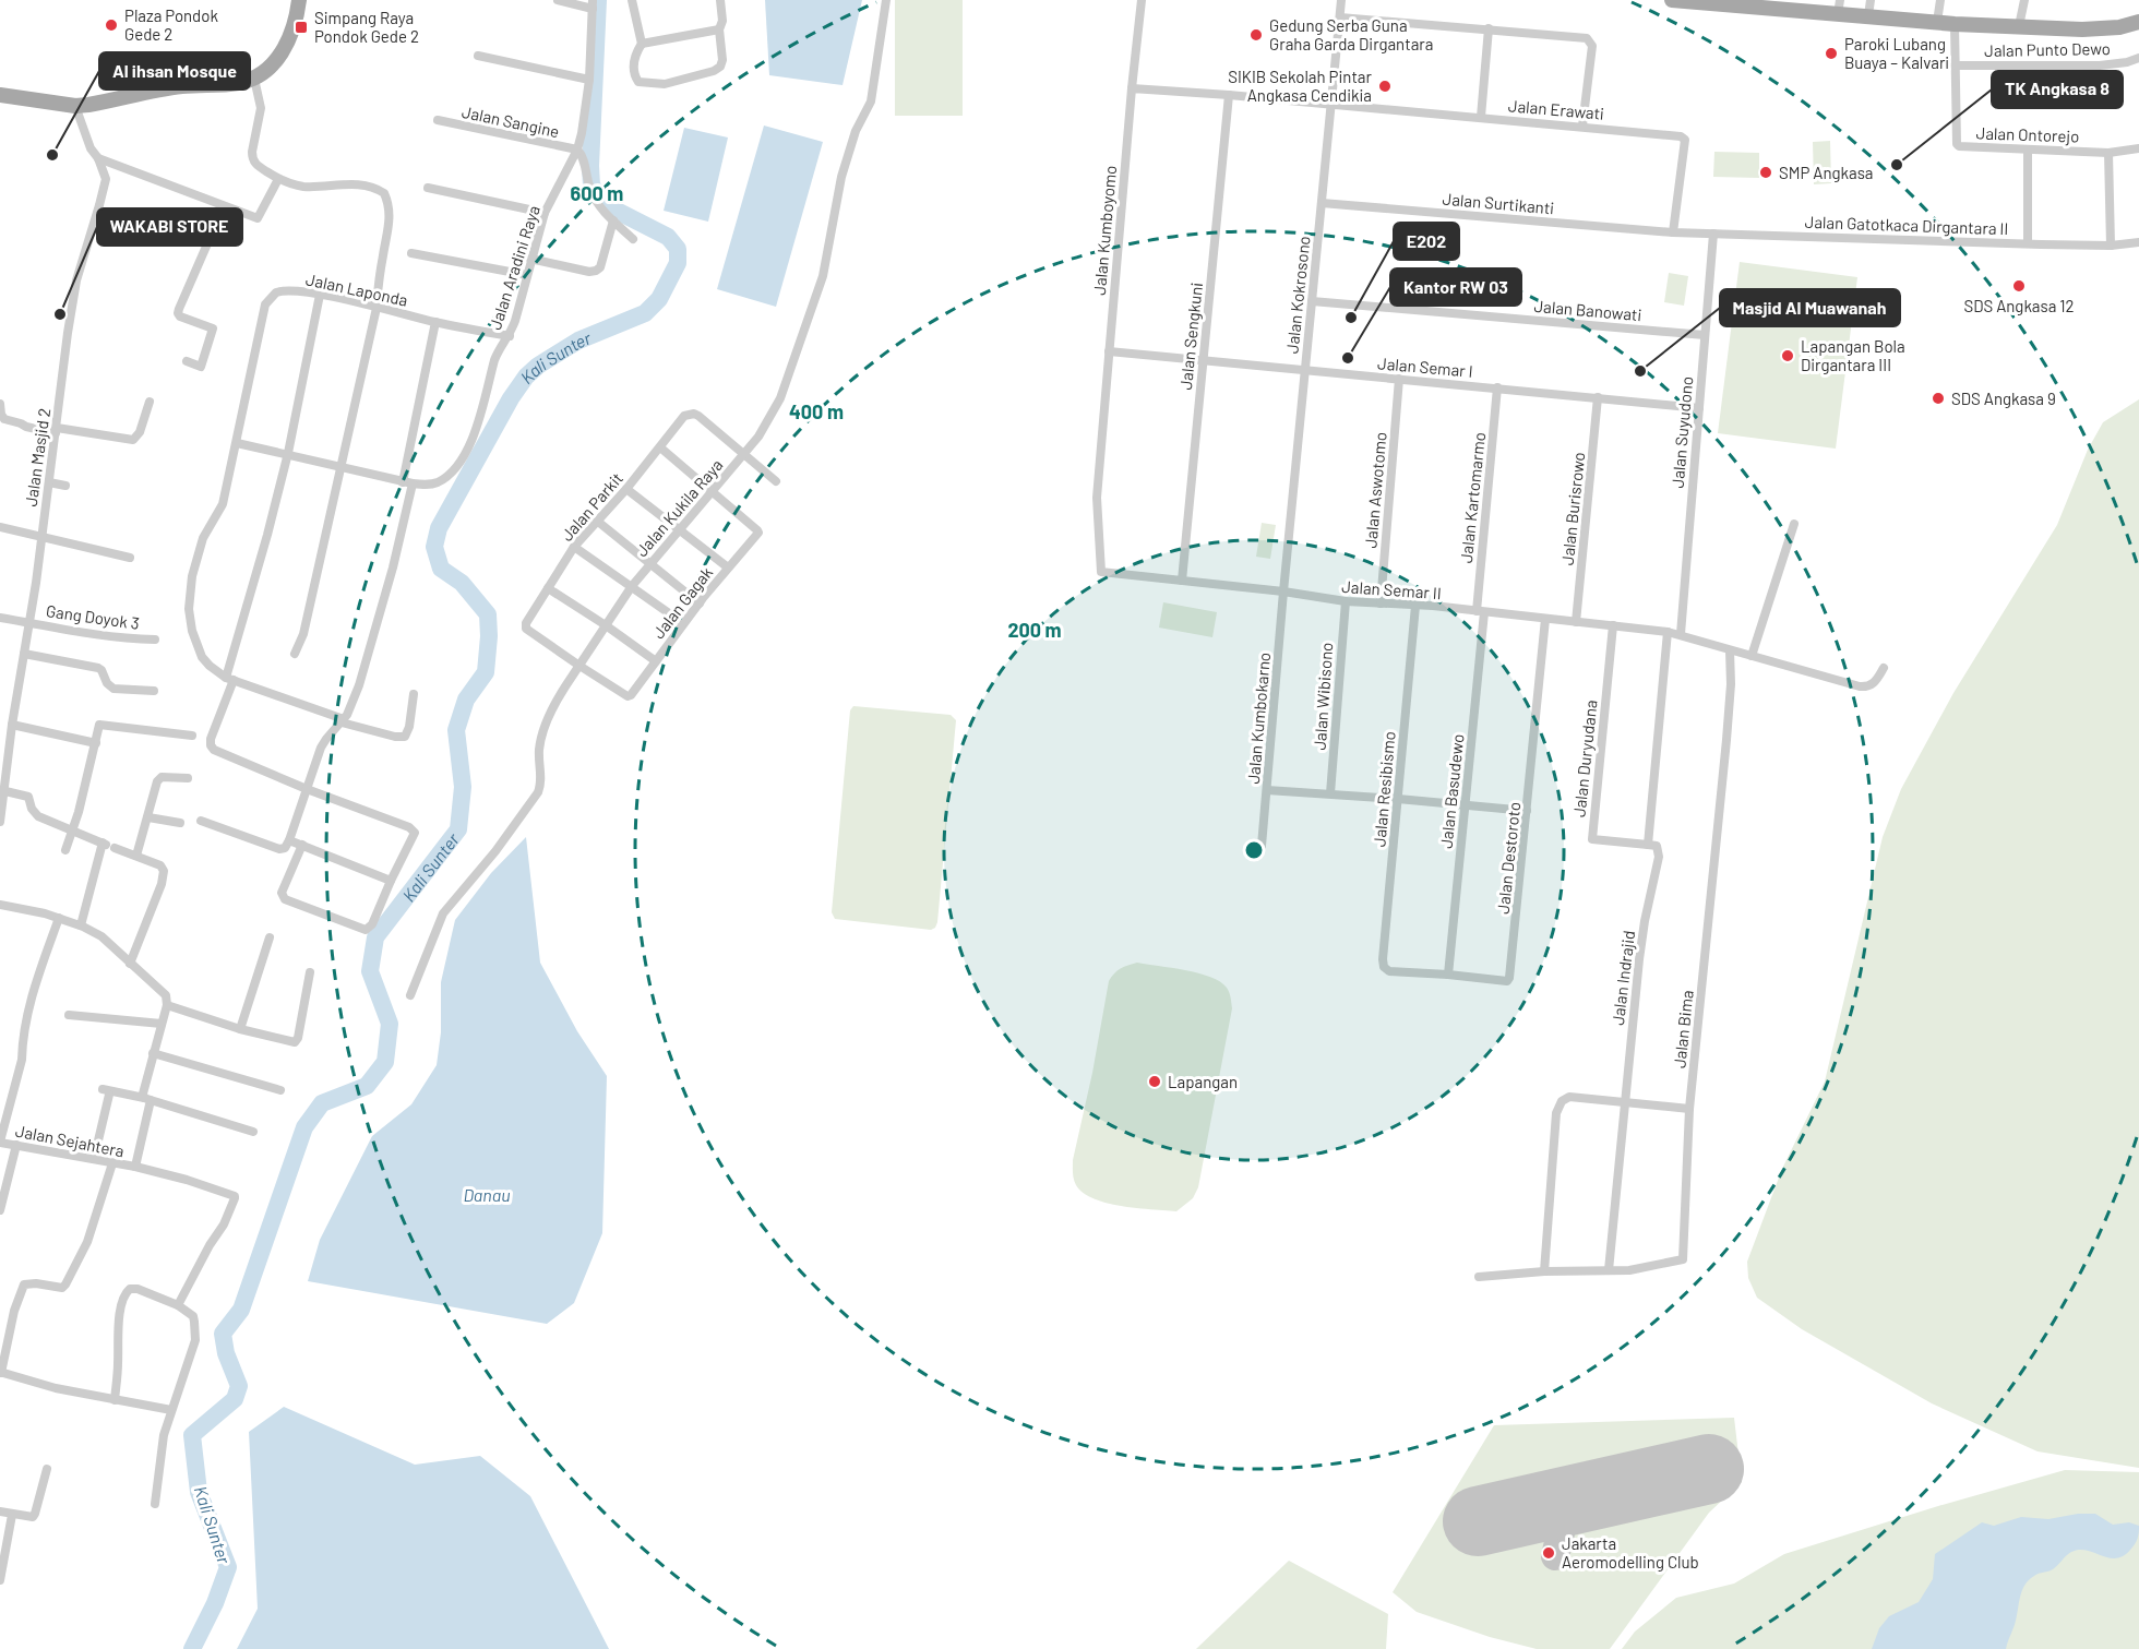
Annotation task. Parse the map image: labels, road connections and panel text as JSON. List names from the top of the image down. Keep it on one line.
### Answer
{"streets":{"street":["Jalan Punto Dewo","Jalan Erawati","Jalan Sangine","Jalan Ontorejo","Jalan Surtikanti","Jalan Gatotkaca Dirgantara II","Jalan Kumboyomo","Jalan Aradini Raya","Jalan Laponda","Jalan Kokrosono","Jalan Banowati","Jalan Sengkuni","Jalan Semar I","Jalan Suyudono","Jalan Masjid 2","Jalan Aswotomo","Jalan Kartomarmo","Jalan Parkit","Jalan Kukila Raya","Jalan Burisrowo","Jalan Semar II","Jalan Gagak","Gang Doyok 3","Jalan Wibisono","Jalan Kumbokarno","Jalan Duryudana","Jalan Resibismo","Jalan Basudewo","Jalan Destoroto","Jalan Indrajid","Jalan Bima","Jalan Sejahtera"]},"crossings":[["Jalan Punto Dewo","Jalan Ontorejo"],["Jalan Erawati","Jalan Surtikanti"],["Jalan Erawati","Jalan Gatotkaca Dirgantara II"],["Jalan Erawati","Jalan Kokrosono"],["Jalan Sangine","Jalan Aradini Raya"],["Jalan Surtikanti","Jalan Gatotkaca Dirgantara II"],["Jalan Surtikanti","Jalan Kokrosono"],["Jalan Gatotkaca Dirgantara II","Jalan Suyudono"],["Jalan Kumboyomo","Jalan Semar I"],["Jalan Kumboyomo","Jalan Semar II"],["Jalan Aradini Raya","Jalan Laponda"],["Jalan Kokrosono","Jalan Banowati"],["Jalan Kokrosono","Jalan Semar I"],["Jalan Kokrosono","Jalan Semar II"],["Jalan Kokrosono","Jalan Kumbokarno"],["Jalan Banowati","Jalan Suyudono"],["Jalan Sengkuni","Jalan Semar I"],["Jalan Sengkuni","Jalan Semar II"],["Jalan Semar I","Jalan Suyudono"],["Jalan Semar I","Jalan Aswotomo"],["Jalan Semar I","Jalan Kartomarmo"],["Jalan Semar I","Jalan Burisrowo"],["Jalan Suyudono","Jalan Semar II"],["Jalan Masjid 2","Gang Doyok 3"],["Jalan Aswotomo","Jalan Semar II"],["Jalan Kartomarmo","Jalan Semar II"],["Jalan Kartomarmo","Jalan Basudewo"],["Jalan Parkit","Jalan Kukila Raya"],["Jalan Parkit","Jalan Gagak"],["Jalan Kukila Raya","Jalan Gagak"],["Jalan Burisrowo","Jalan Semar II"],["Jalan Semar II","Jalan Wibisono"],["Jalan Semar II","Jalan Kumbokarno"],["Jalan Semar II","Jalan Duryudana"],["Jalan Semar II","Jalan Resibismo"],["Jalan Semar II","Jalan Basudewo"],["Jalan Semar II","Jalan Destoroto"],["Jalan Semar II","Jalan Indrajid"],["Jalan Duryudana","Jalan Indrajid"],["Jalan Resibismo","Jalan Destoroto"],["Jalan Basudewo","Jalan Destoroto"]],"water":["Kali Sunter","Danau"],"places":{"other":["Plaza Pondok Gede 2","Gedung Serba Guna Graha Garda Dirgantara","Paroki Lubang Buaya – Kalvari","SIKIB Sekolah Pintar Angkasa Cendikia","Al ihsan Mosque","TK Angkasa 8","SMP Angkasa","SDS Angkasa 12","WAKABI STORE","E202","Lapangan Bola Dirgantara III","Kantor RW 03","Masjid Al Muawanah","SDS Angkasa 9","Lapangan","Jakarta Aeromodelling Club"],"transit":["Simpang Raya Pondok Gede 2"]},"rings":["600 m","400 m","200 m"]}
